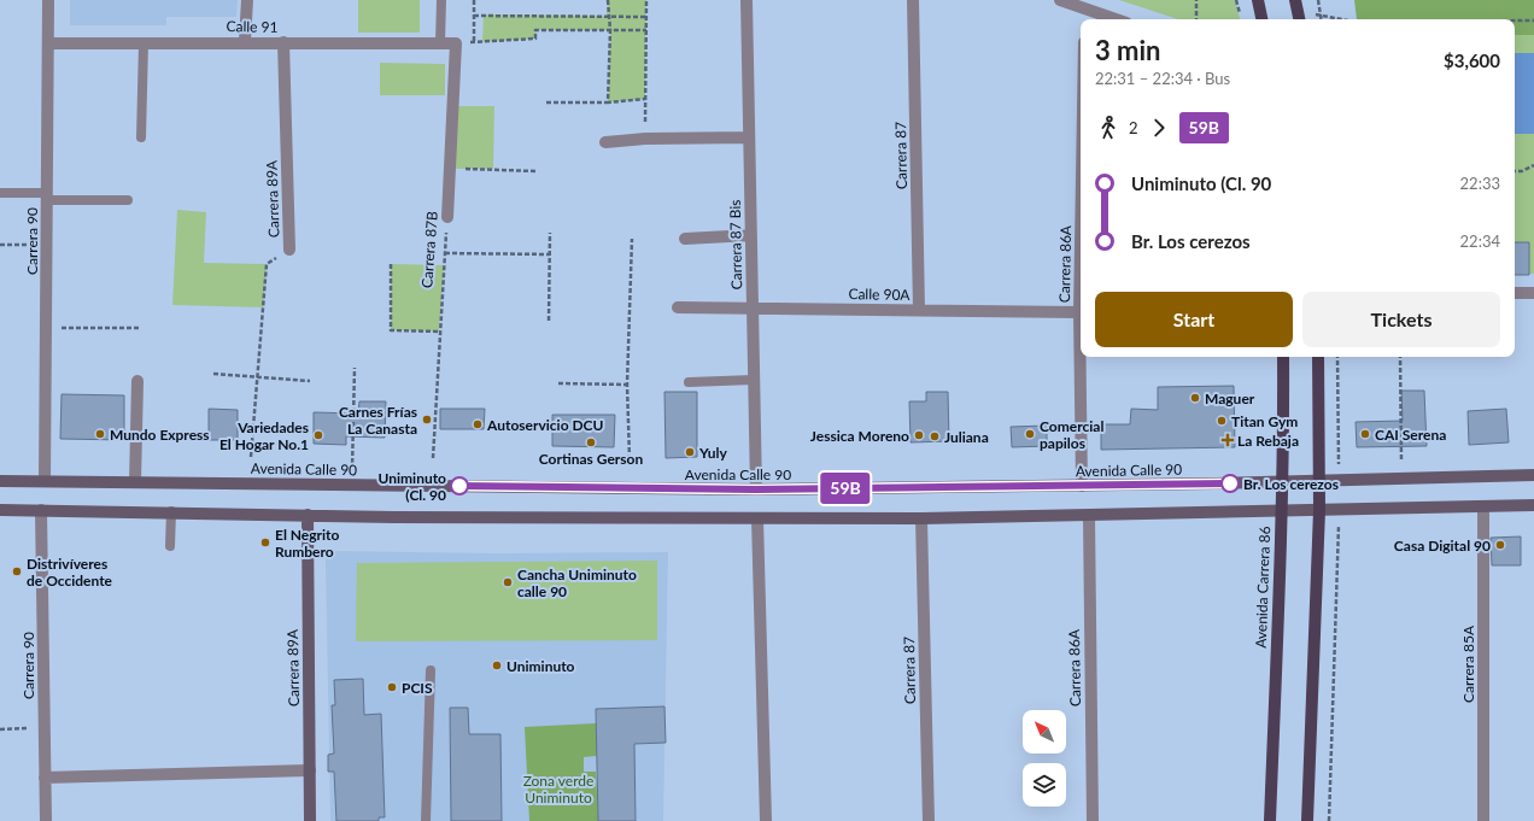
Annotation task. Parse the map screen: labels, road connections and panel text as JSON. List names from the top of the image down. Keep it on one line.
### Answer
{"streets":{"main road":["Carrera 89A","Avenida Calle 90","Avenida Carrera 86"],"street":["Calle 91","Carrera 87","Carrera 90","Carrera 87 Bis","Carrera 87B","Carrera 86A","Calle 90A","Carrera 85A"]},"crossings":[["Calle 91","Carrera 89A"],["Calle 91","Carrera 90"],["Calle 91","Carrera 87B"],["Carrera 87","Calle 90A"],["Carrera 90","Avenida Calle 90"],["Carrera 87 Bis","Calle 90A"],["Carrera 87 Bis","Avenida Calle 90"],["Carrera 86A","Calle 90A"],["Carrera 86A","Avenida Calle 90"],["Avenida Calle 90","Avenida Carrera 86"]],"parks":["Zona verde Uniminuto"],"places":{"other":["Maguer","Carnes Frías La Canasta","Titan Gym","Autoservicio DCU","Mundo Express","Comercial papilos","CAI Serena","Variedades El Hogar No.1","Jessica Moreno","Juliana","Cortinas Gerson","Yuly","Br. Los cerezos","Uniminuto (Cl. 90","El Negrito Rumbero","Casa Digital 90","Distrivíveres de Occidente","Cancha Uniminuto calle 90","Uniminuto","PCIS"],"health":["La Rebaja"]},"lines":["bus line 59B"],"north":"top left","page":{"on_map":"59B","heading":["3 min","22:31 – 22:34 · Bus","$3,600"],"legs":["2","59B"],"list":[{"name":"Uniminuto (Cl. 90","value":"22:33"},{"name":"Br. Los cerezos","value":"22:34"}],"buttons":["Start","Tickets"]}}
